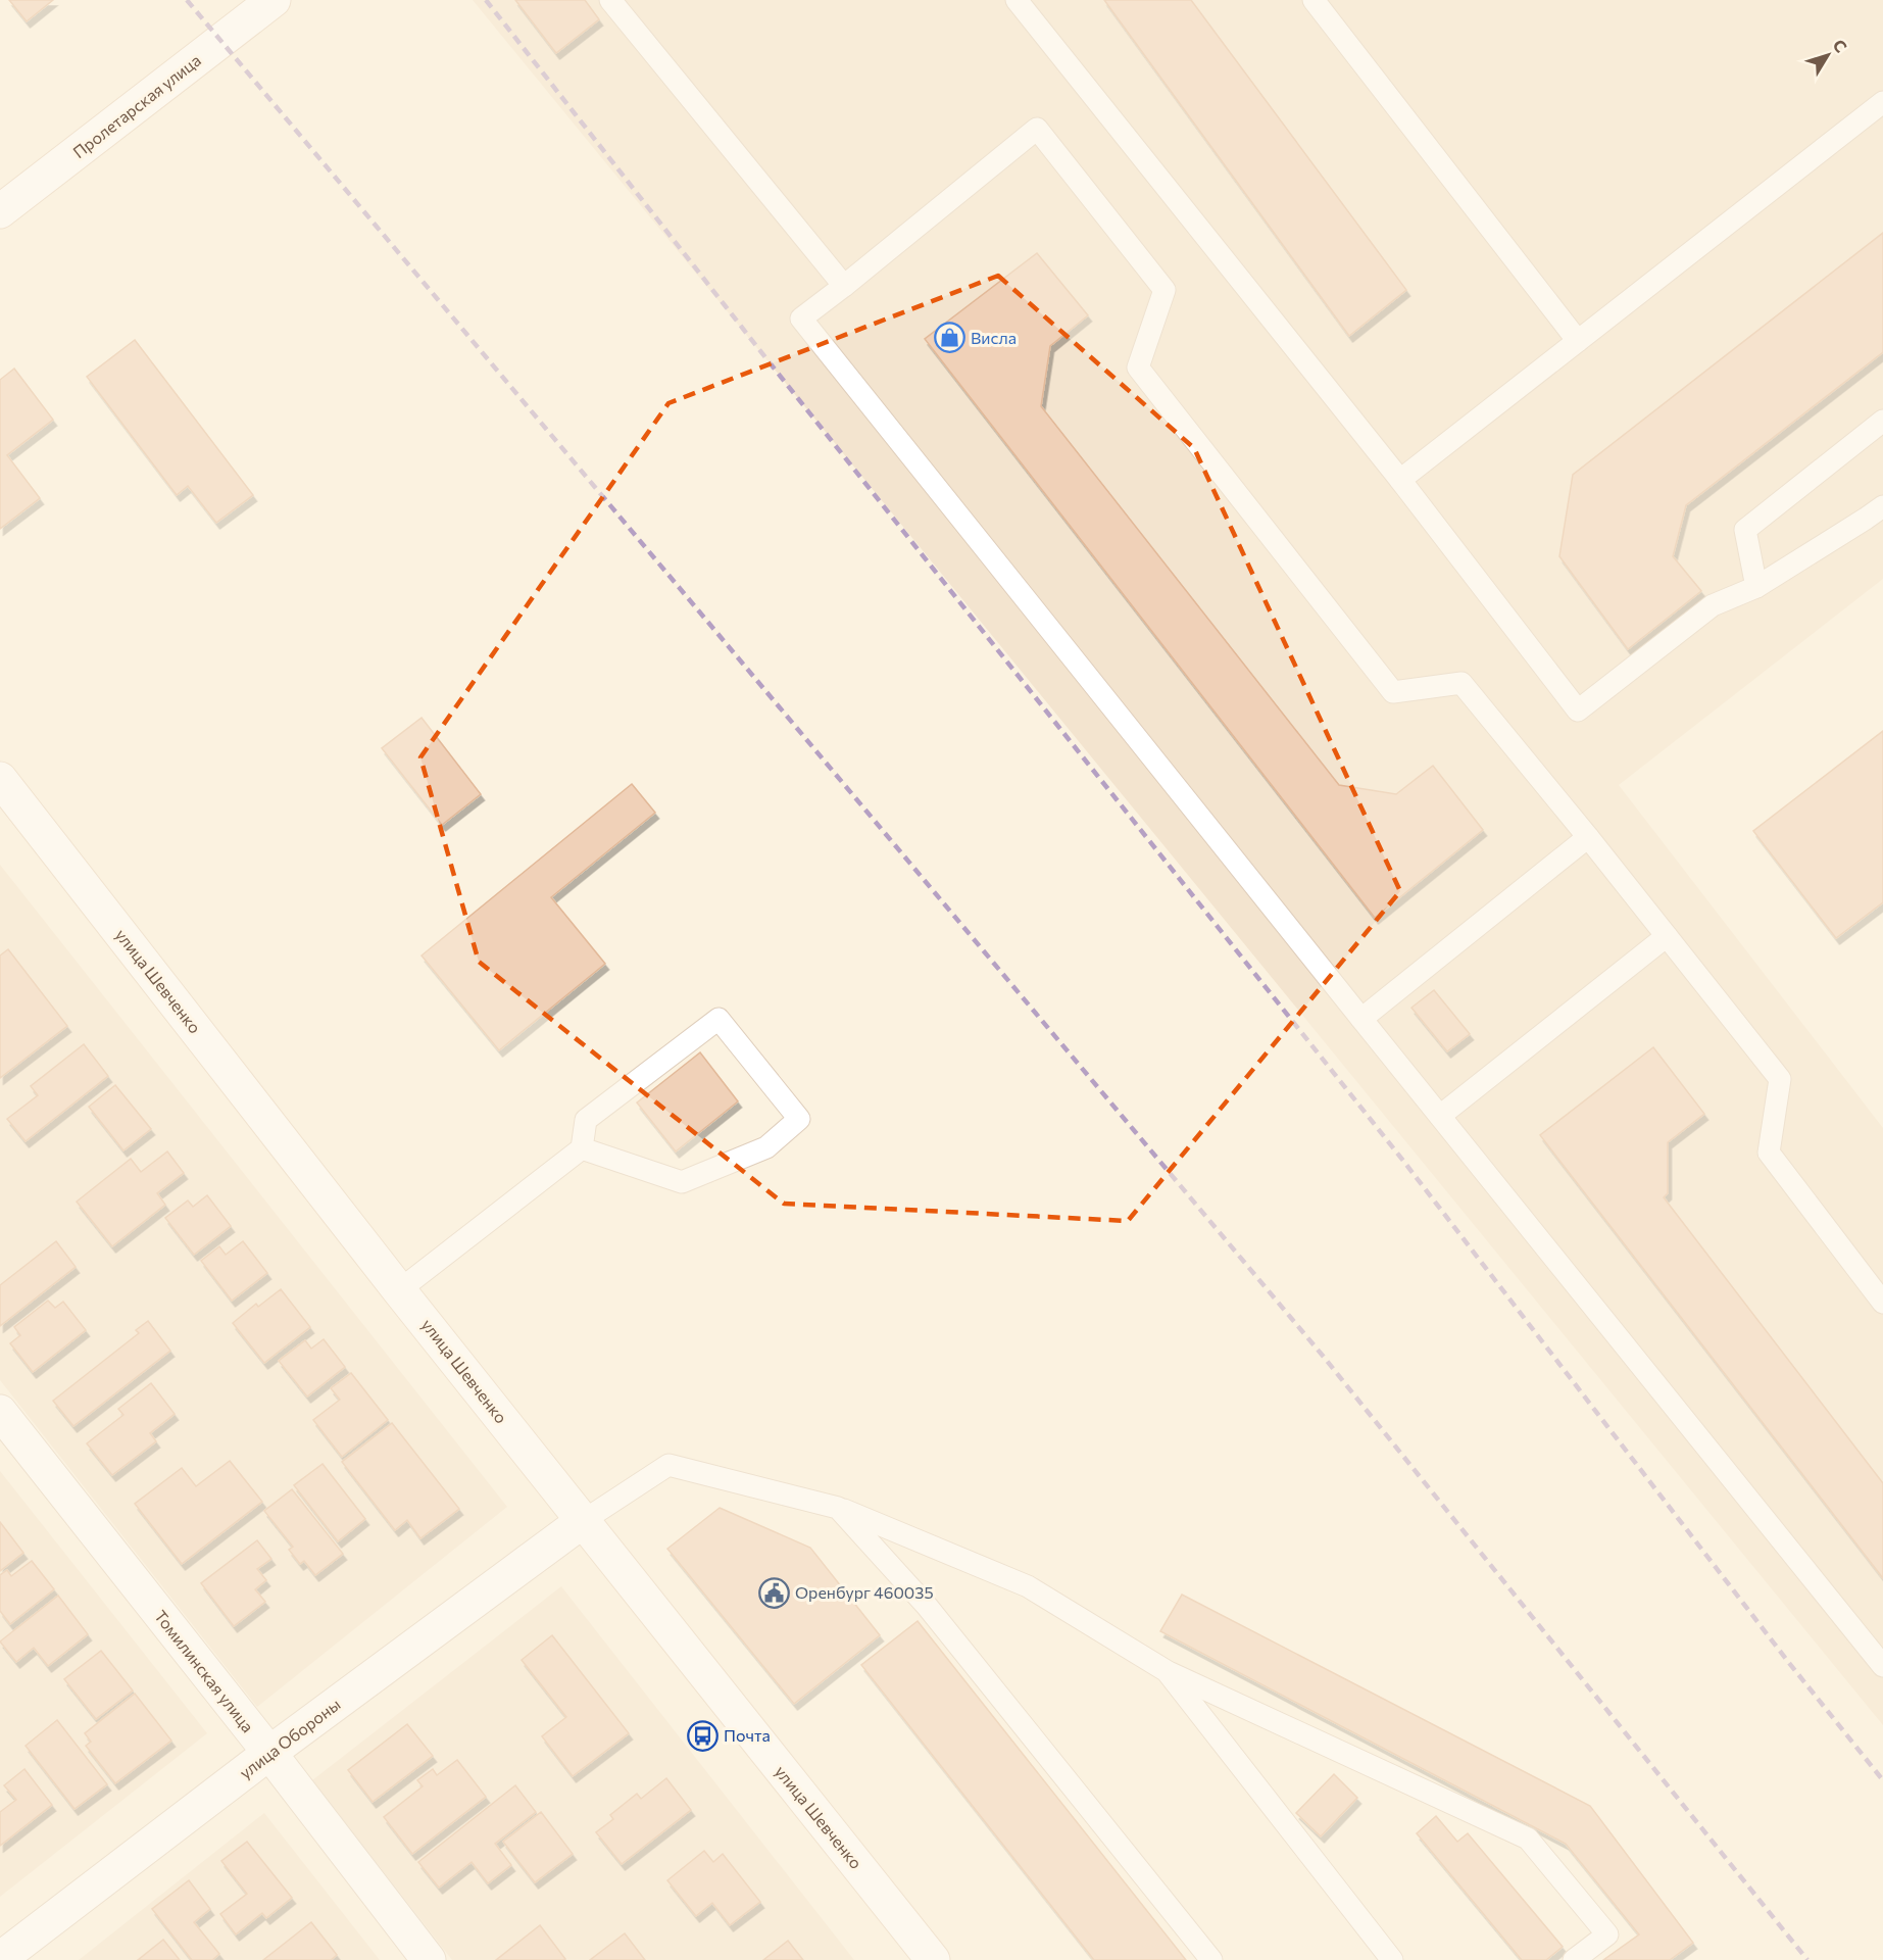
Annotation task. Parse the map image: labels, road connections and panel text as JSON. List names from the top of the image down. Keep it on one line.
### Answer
{"streets":{"main road":["Пролетарская улица","улица Шевченко","Томилинская улица","улица Обороны"]},"crossings":[["улица Шевченко","улица Обороны"],["Томилинская улица","улица Обороны"]],"places":{"shop":["Висла"],"public building":["Оренбург 460035"],"bus stop":["Почта"]},"north":"top right"}
